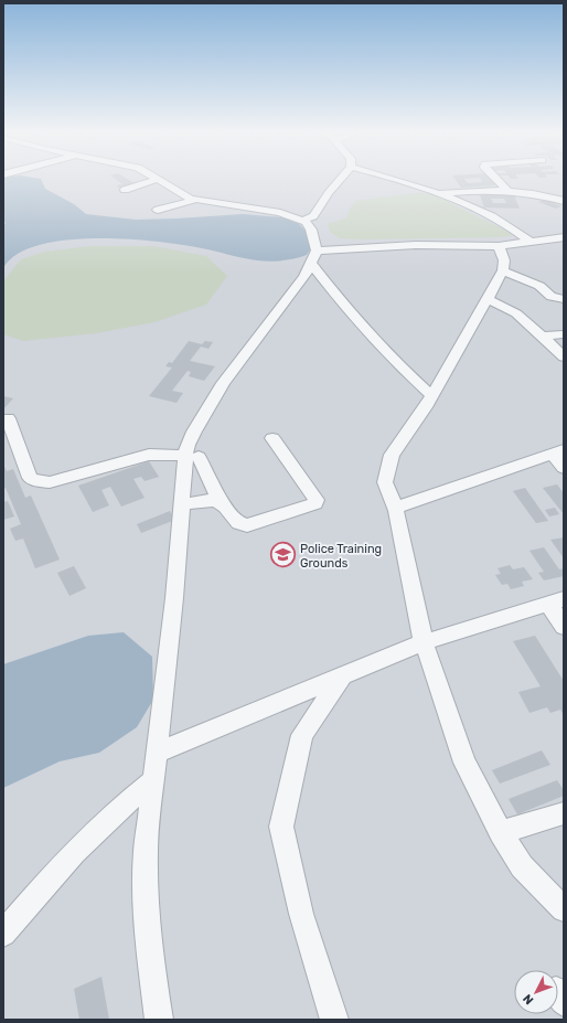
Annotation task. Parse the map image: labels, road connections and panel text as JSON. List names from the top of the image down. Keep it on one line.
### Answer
{"places":{"school or university":["Police Training Grounds"]},"north":"bottom left"}
